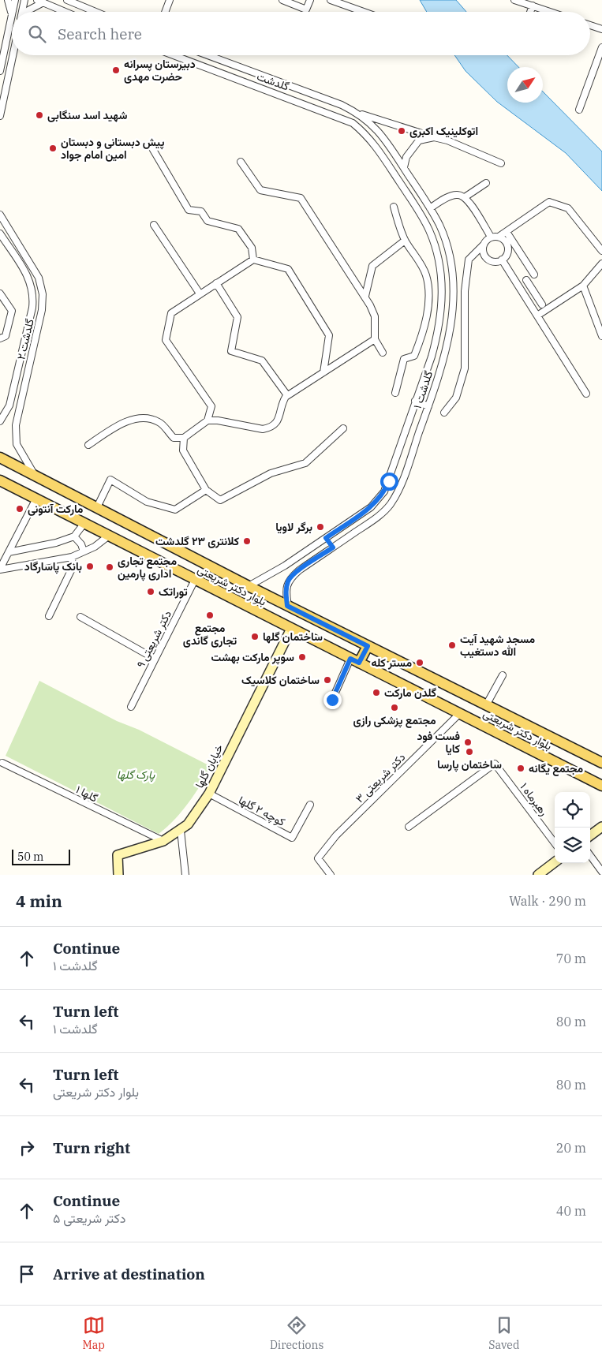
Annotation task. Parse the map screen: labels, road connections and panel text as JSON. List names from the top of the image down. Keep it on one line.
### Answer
{"streets":{"main road":["بلوار دکتر شریعتی"],"street":["گلدشت","گلدشت ۲","گلدشت ۱","دکتر شریعتی ۹","خیابان گلها","۳ دکتر شریعتی","۱ گلها","۱ رهبرماه","کوچه ۲ گلها"]},"crossings":[["گلدشت","گلدشت ۱"],["گلدشت ۲","بلوار دکتر شریعتی"],["گلدشت ۱","بلوار دکتر شریعتی"],["بلوار دکتر شریعتی","دکتر شریعتی ۹"],["بلوار دکتر شریعتی","خیابان گلها"],["بلوار دکتر شریعتی","۳ دکتر شریعتی"],["خیابان گلها","۱ گلها"],["خیابان گلها","کوچه ۲ گلها"]],"parks":["پارک گلها"],"places":["دبیرستان پسرانه حضرت مهدی","شهید اسد سنگابی","اتوکلینیک اکبری","پیش دبستانی و دبستان امین امام جواد","مارکت آنتونی","برگر لاویا","کلانتری ۲۳ گلدشت","بانک پاسارگاد","مجتمع تجاری اداری پارمین","توراتک","مجتمع تجاری گاندی","ساختمان گلها","مسجد شهید آیت الله دستغیب","سوپر مارکت بهشت","مستر کله","ساختمان کلاسیک","گلدن مارکت","مجتمع پزشکی رازی","فست فود کایا","ساختمان پارسا","مجتمع یگانه"],"scale_bar":"50 m","north":"top right","page":{"search":"Search here","scale":"50 m","heading":["4 min","Walk · 290 m"],"list":[["Continue","گلدشت ۱","70 m"],["Turn left","گلدشت ۱","80 m"],["Turn left","بلوار دکتر شریعتی","80 m"],["Turn right","20 m"],["Continue","۵ دکتر شریعتی","40 m"],"Arrive at destination"],"nav":["Map","Directions","Saved"]}}
